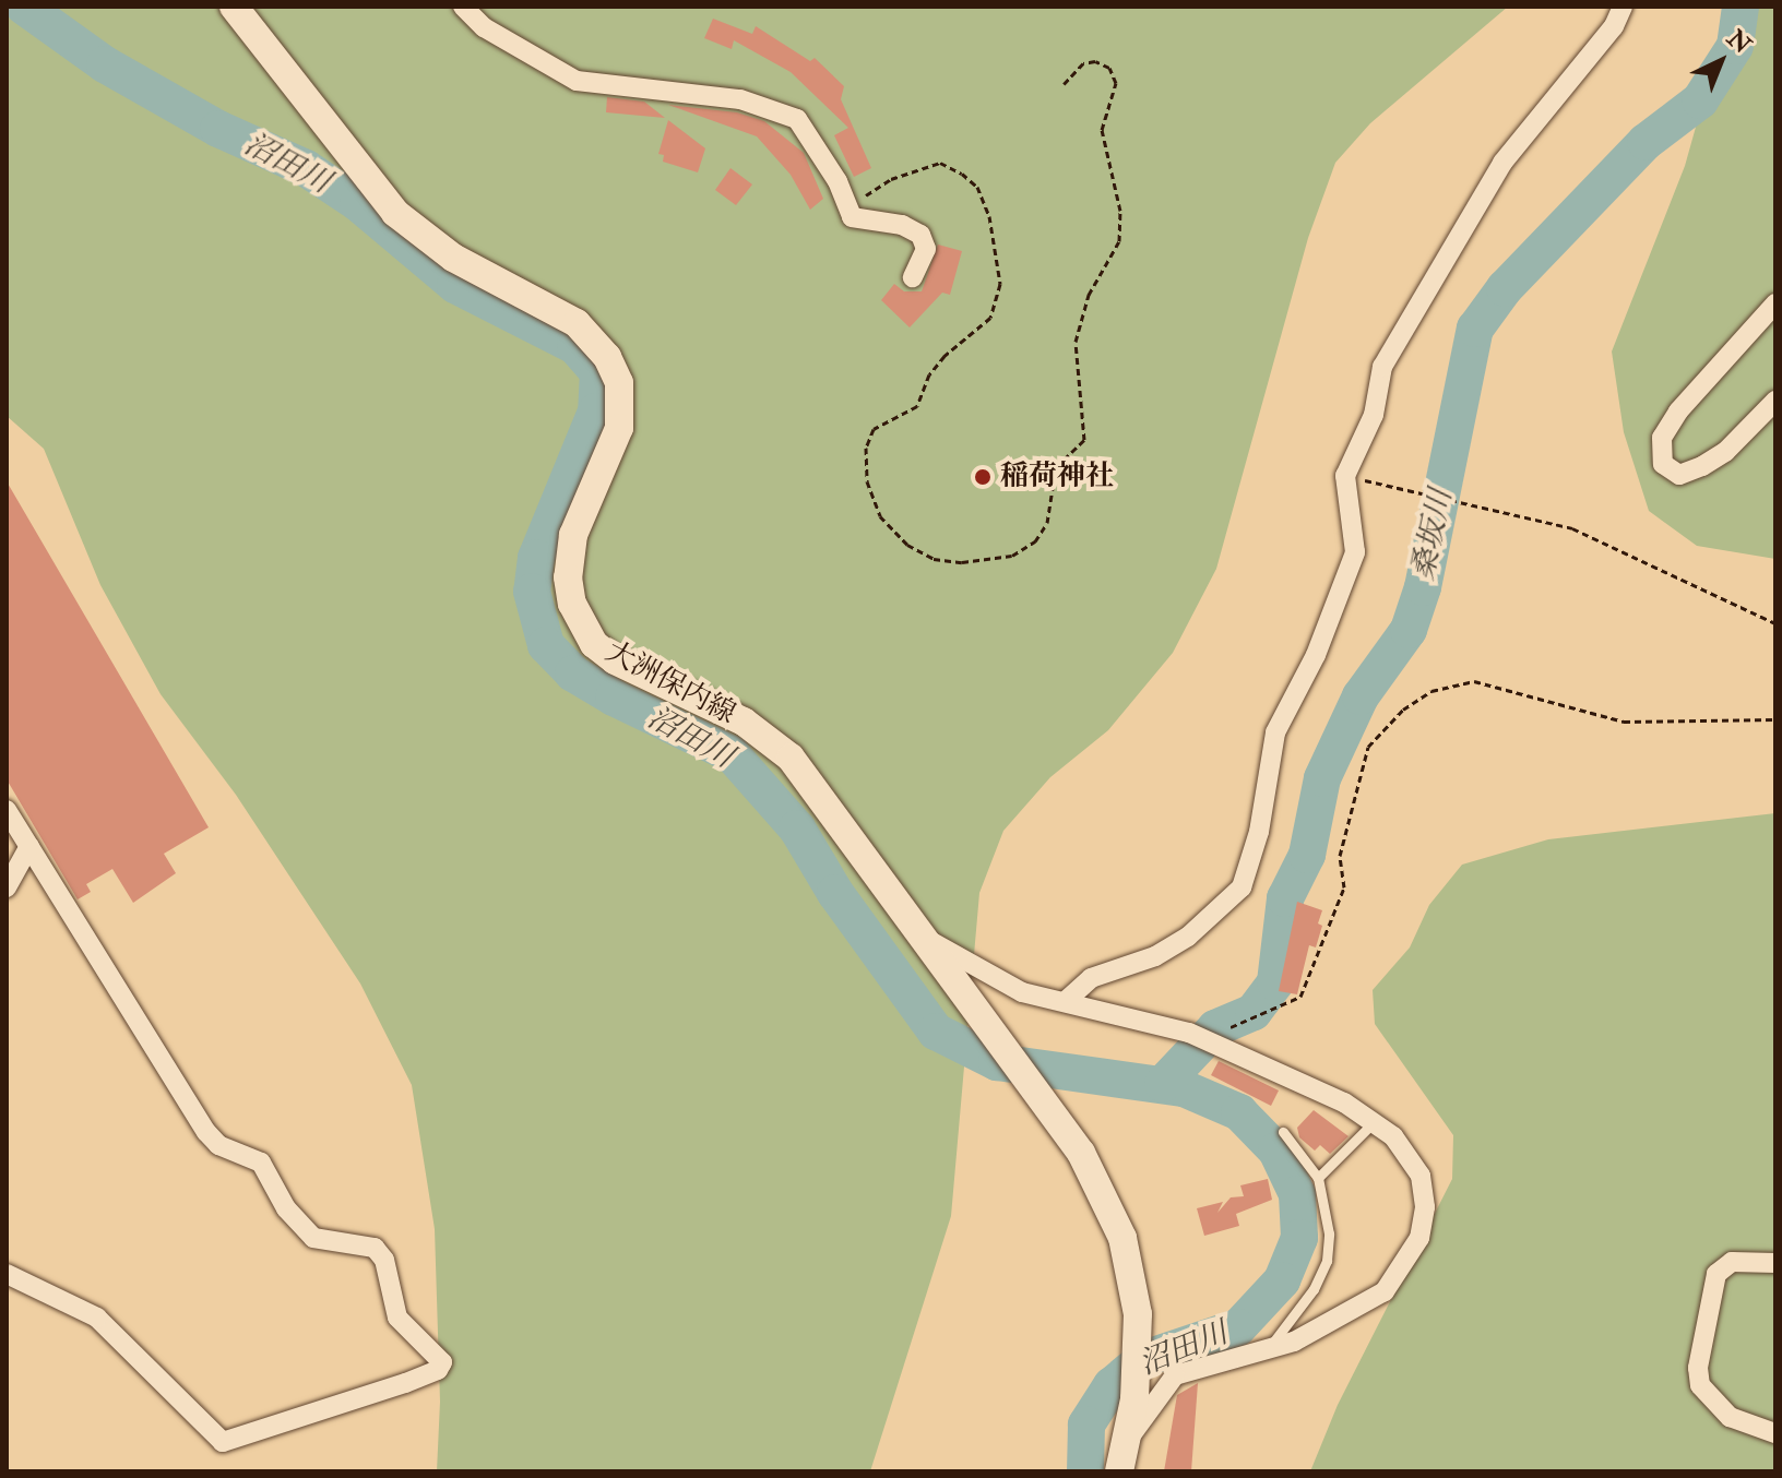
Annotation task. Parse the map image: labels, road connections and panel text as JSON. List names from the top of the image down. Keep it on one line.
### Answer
{"streets":{"main road":["大洲保内線"]},"water":["沼田川","桑坂川"],"places":["稲荷神社"],"north":"top right"}
